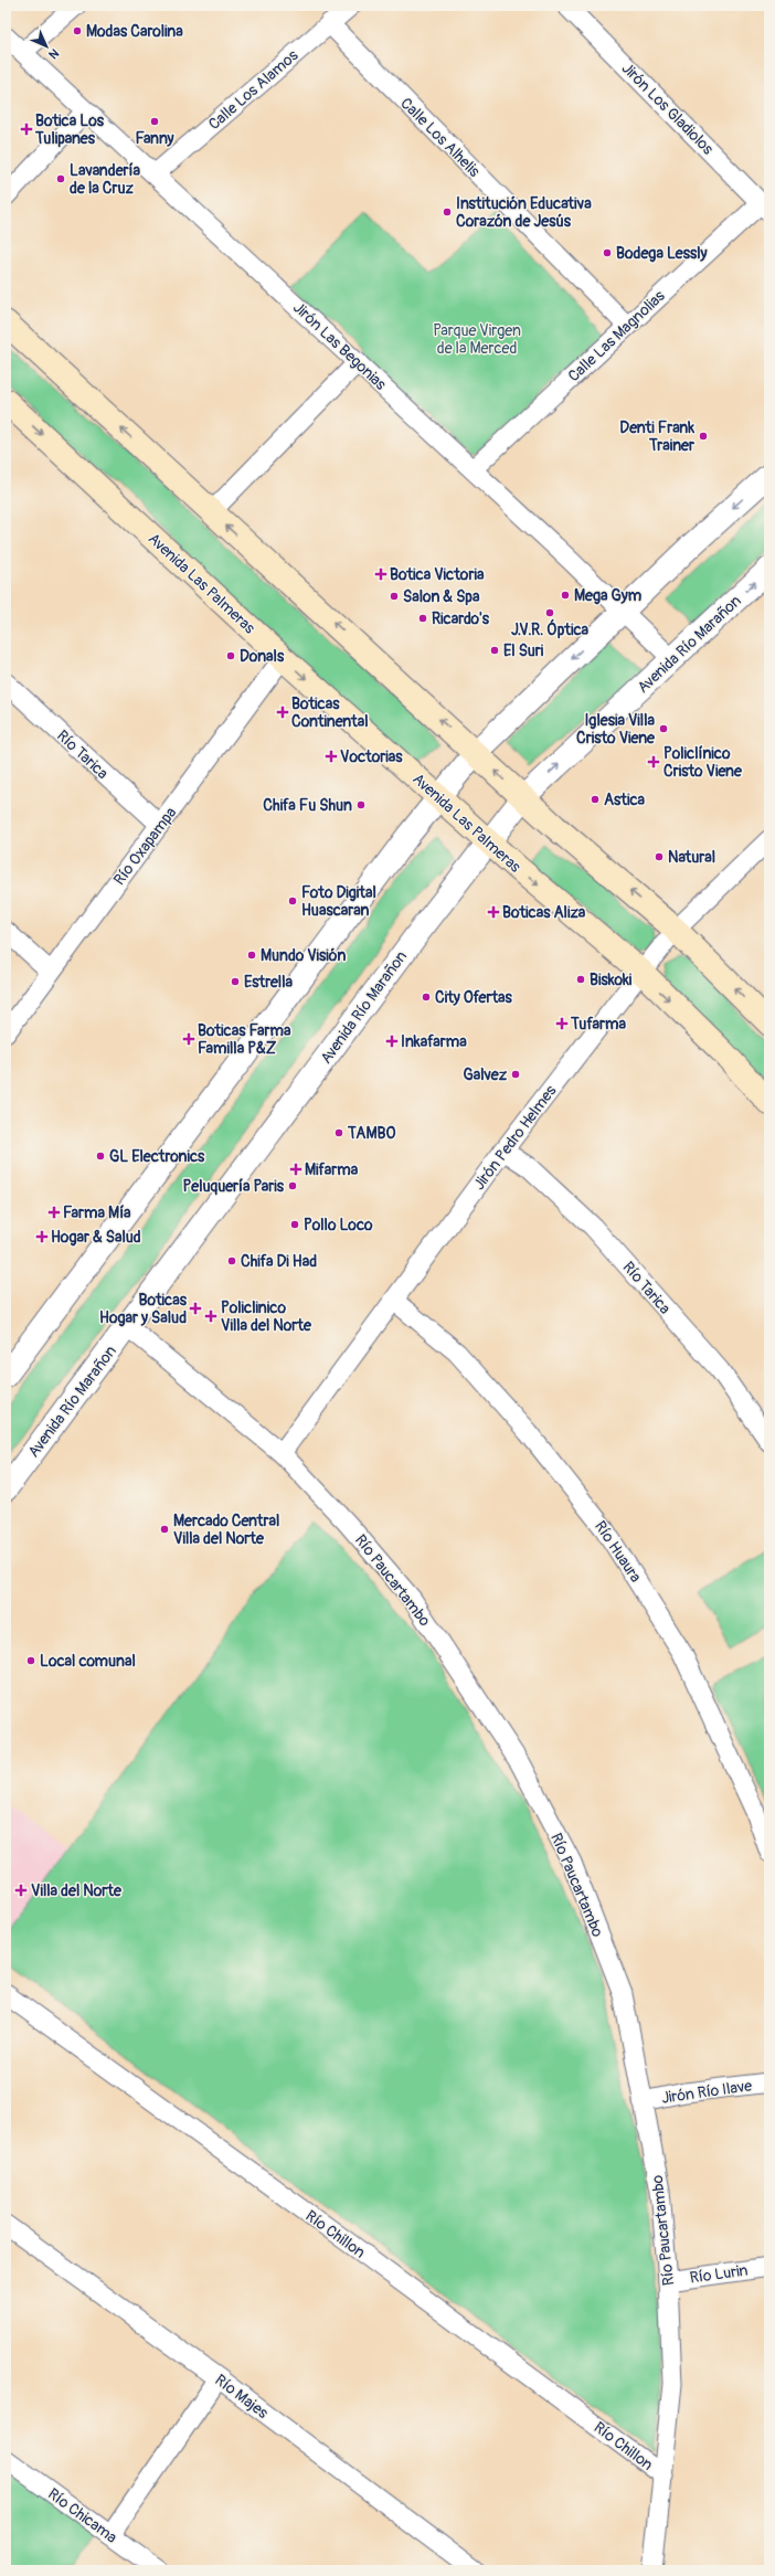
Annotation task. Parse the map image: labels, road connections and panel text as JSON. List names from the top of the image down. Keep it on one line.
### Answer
{"streets":{"main road":["Avenida Las Palmeras"],"street":["Calle Los Alamos","Jirón Los Gladiolos","Calle Los Alhelis","Calle Las Magnolias","Jirón Las Begonias","Avenida Río Marañon","Río Tarica","Río Oxapampa","Jirón Pedro Helmes","Río Huaura","Río Paucartambo","Jirón Río Ilave","Río Chillon","Río Lurin","Río Majes","Río Chicama"]},"crossings":[["Calle Los Alamos","Calle Los Alhelis"],["Calle Los Alamos","Jirón Las Begonias"],["Jirón Los Gladiolos","Calle Las Magnolias"],["Calle Los Alhelis","Calle Las Magnolias"],["Calle Las Magnolias","Jirón Las Begonias"],["Jirón Las Begonias","Avenida Río Marañon"],["Avenida Las Palmeras","Avenida Río Marañon"],["Avenida Las Palmeras","Río Oxapampa"],["Avenida Las Palmeras","Jirón Pedro Helmes"],["Avenida Río Marañon","Río Paucartambo"],["Río Tarica","Río Oxapampa"],["Río Tarica","Jirón Pedro Helmes"],["Jirón Pedro Helmes","Río Huaura"],["Jirón Pedro Helmes","Río Paucartambo"],["Río Paucartambo","Jirón Río Ilave"],["Río Paucartambo","Río Chillon"],["Río Paucartambo","Río Lurin"]],"parks":["Parque Virgen de la Merced"],"places":{"other":["Modas Carolina","Fanny","Lavandería de la Cruz","Institución Educativa Corazón de Jesús","Bodega Lessly","Denti Frank Trainer","Mega Gym","Salon & Spa","J.V.R. Óptica","Ricardo's","El Suri","Donals","Iglesia Villa Cristo Viene","Astica","Chifa Fu Shun","Natural","Foto Digital Huascaran","Mundo Visión","Biskoki","Estrella","City Ofertas","Galvez","TAMBO","GL Electronics","Peluquería Paris","Pollo Loco","Chifa Di Had","Mercado Central Villa del Norte","Local comunal"],"health":["Botica Los Tulipanes","Botica Victoria","Boticas Continental","Voctorias","Policlínico Cristo Viene","Boticas Aliza","Tufarma","Boticas Farma Familla P&Z","Inkafarma","Mifarma","Farma Mía","Hogar & Salud","Boticas Hogar y Salud","Policlinico Villa del Norte","Villa del Norte"]},"north":"bottom right"}
